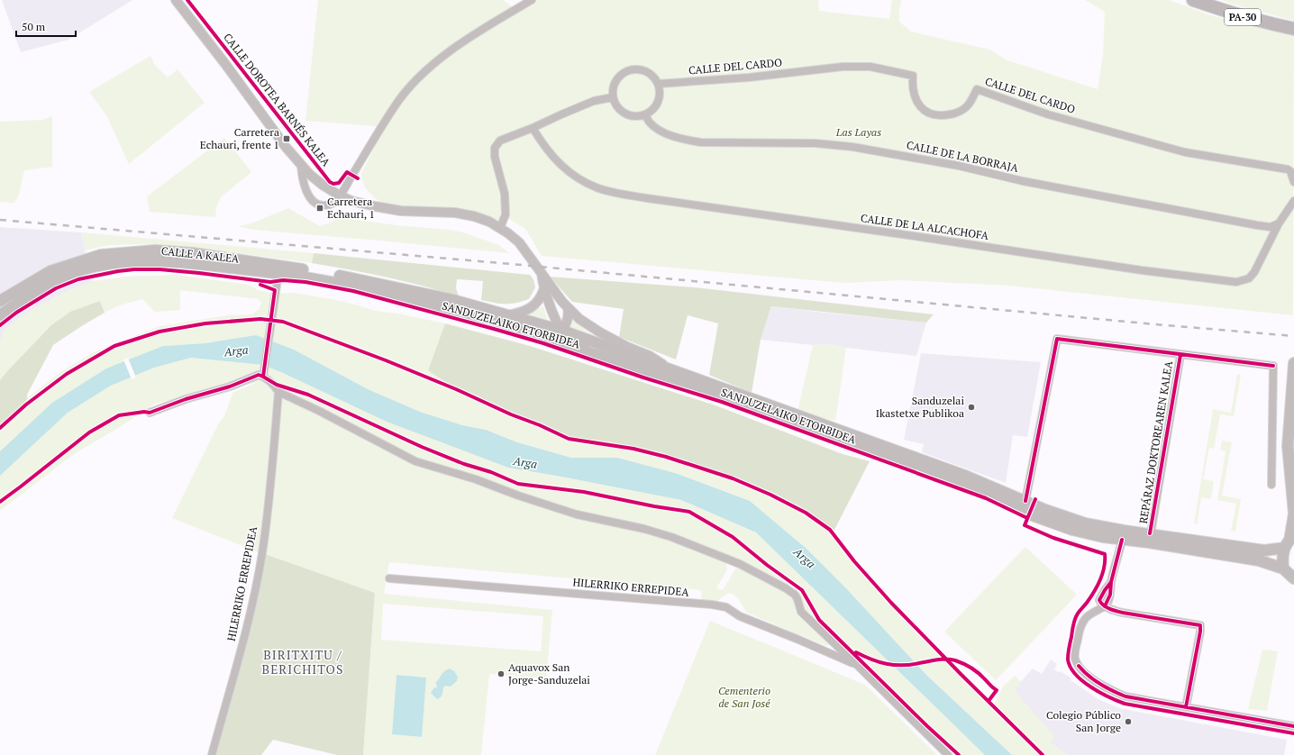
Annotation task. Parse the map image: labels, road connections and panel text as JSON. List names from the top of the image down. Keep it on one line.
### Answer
{"streets":{"highway":["PA-30"],"main road":["CALLE A KALEA","SANDUZELAIKO ETORBIDEA"],"street":["CALLE DEL CARDO","CALLE DOROTEA BARNÉS KALEA","CALLE DE LA BORRAJA","CALLE DE LA ALCACHOFA","REPÁRAZ DOKTOREAREN KALEA","HILERRIKO ERREPIDEA"]},"crossings":[["CALLE DEL CARDO","CALLE DE LA BORRAJA"],["CALLE DOROTEA BARNÉS KALEA","SANDUZELAIKO ETORBIDEA"],["CALLE DE LA BORRAJA","CALLE DE LA ALCACHOFA"],["CALLE A KALEA","SANDUZELAIKO ETORBIDEA"],["SANDUZELAIKO ETORBIDEA","REPÁRAZ DOKTOREAREN KALEA"]],"districts":["BIRITXITU / BERICHITOS"],"water":["Arga"],"parks":["Las Layas","Cementerio de San José"],"places":{"transit":["Carretera Echauri, frente 1","Carretera Echauri, 1"],"other":["Sanduzelai Ikastetxe Publikoa","Aquavox San Jorge-Sanduzelai","Colegio Público San Jorge"]},"scale_bar":"50 m"}
